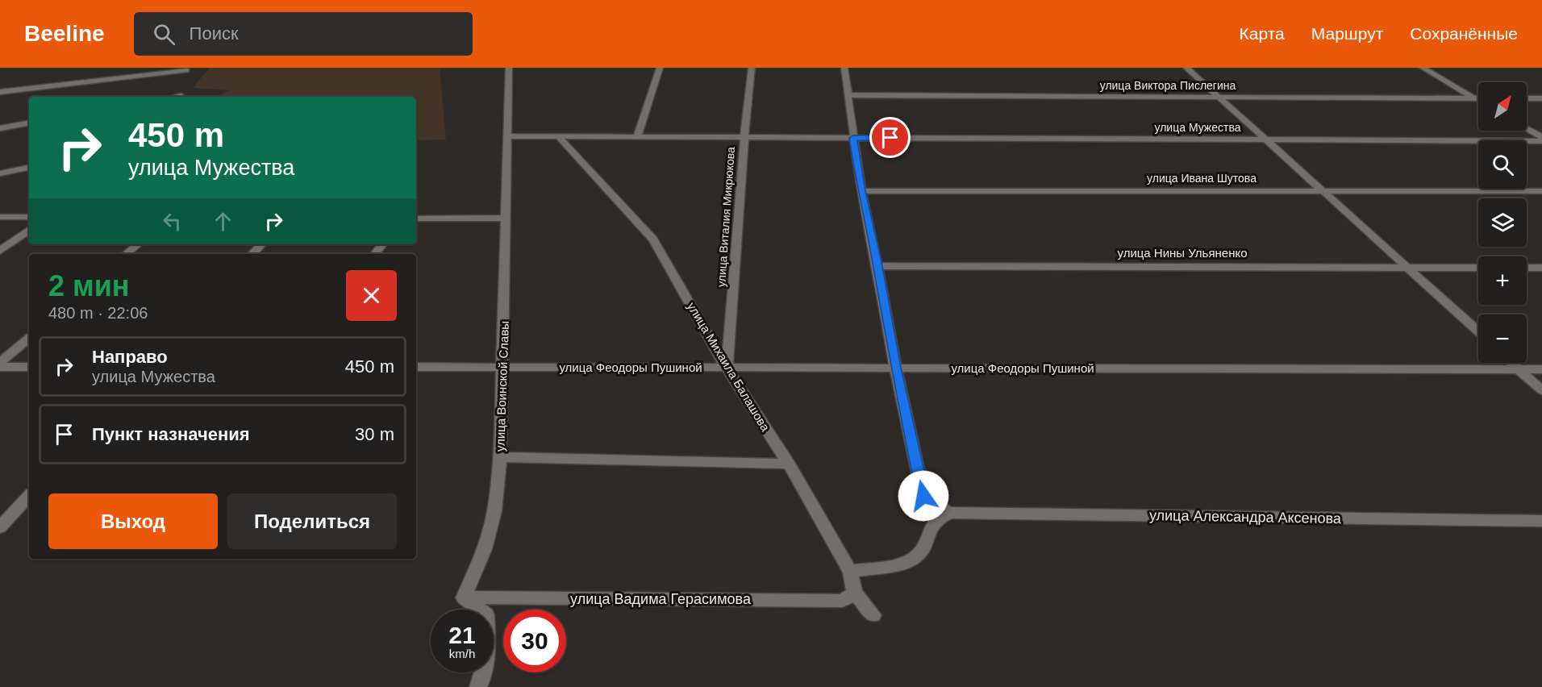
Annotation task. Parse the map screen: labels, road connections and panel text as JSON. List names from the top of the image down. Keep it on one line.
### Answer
{"streets":{"street":["улица Виктора Пислегина","улица Мужества","улица Ивана Шутова","улица Виталия Микрюкова","улица Нины Ульяненко","улица Михаила Балашова","улица Феодоры Пушиной","улица Воинской Славы","улица Александра Аксенова","улица Вадима Герасимова"]},"crossings":[["улица Мужества","улица Виталия Микрюкова"],["улица Мужества","улица Михаила Балашова"],["улица Мужества","улица Воинской Славы"],["улица Виталия Микрюкова","улица Михаила Балашова"],["улица Виталия Микрюкова","улица Феодоры Пушиной"],["улица Михаила Балашова","улица Феодоры Пушиной"],["улица Михаила Балашова","улица Вадима Герасимова"],["улица Феодоры Пушиной","улица Воинской Славы"],["улица Воинской Славы","улица Вадима Герасимова"]],"north":"top right","page":{"header":"Beeline","search":"Поиск","nav":["Карта","Маршрут","Сохранённые"],"map_buttons":["+","−"],"turn":["450 m","улица Мужества"],"heading":["2 мин","480 m · 22:06"],"list":[{"name":"Направо","note":"улица Мужества","value":"450 m"},{"name":"Пункт назначения","value":"30 m"}],"buttons":["Выход","Поделиться"],"speed":"21 km/h","limit":"30"}}
